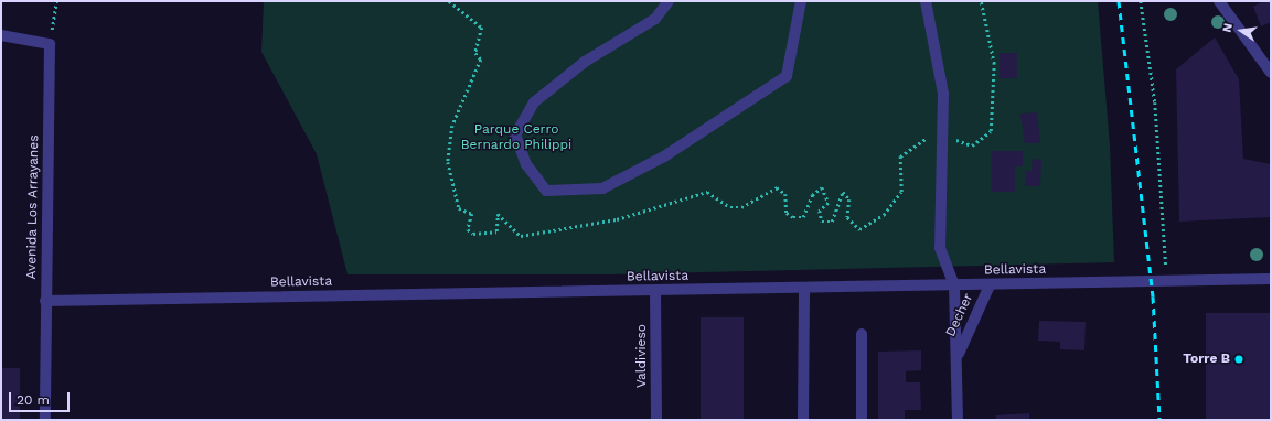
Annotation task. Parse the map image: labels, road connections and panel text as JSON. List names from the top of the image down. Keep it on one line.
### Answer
{"streets":{"street":["Avenida Los Arrayanes","Bellavista","Decher","Valdivieso"]},"crossings":[["Avenida Los Arrayanes","Bellavista"],["Bellavista","Decher"],["Bellavista","Valdivieso"]],"parks":["Parque Cerro Bernardo Philippi"],"places":["Torre B"],"scale_bar":"20 m","north":"left"}
